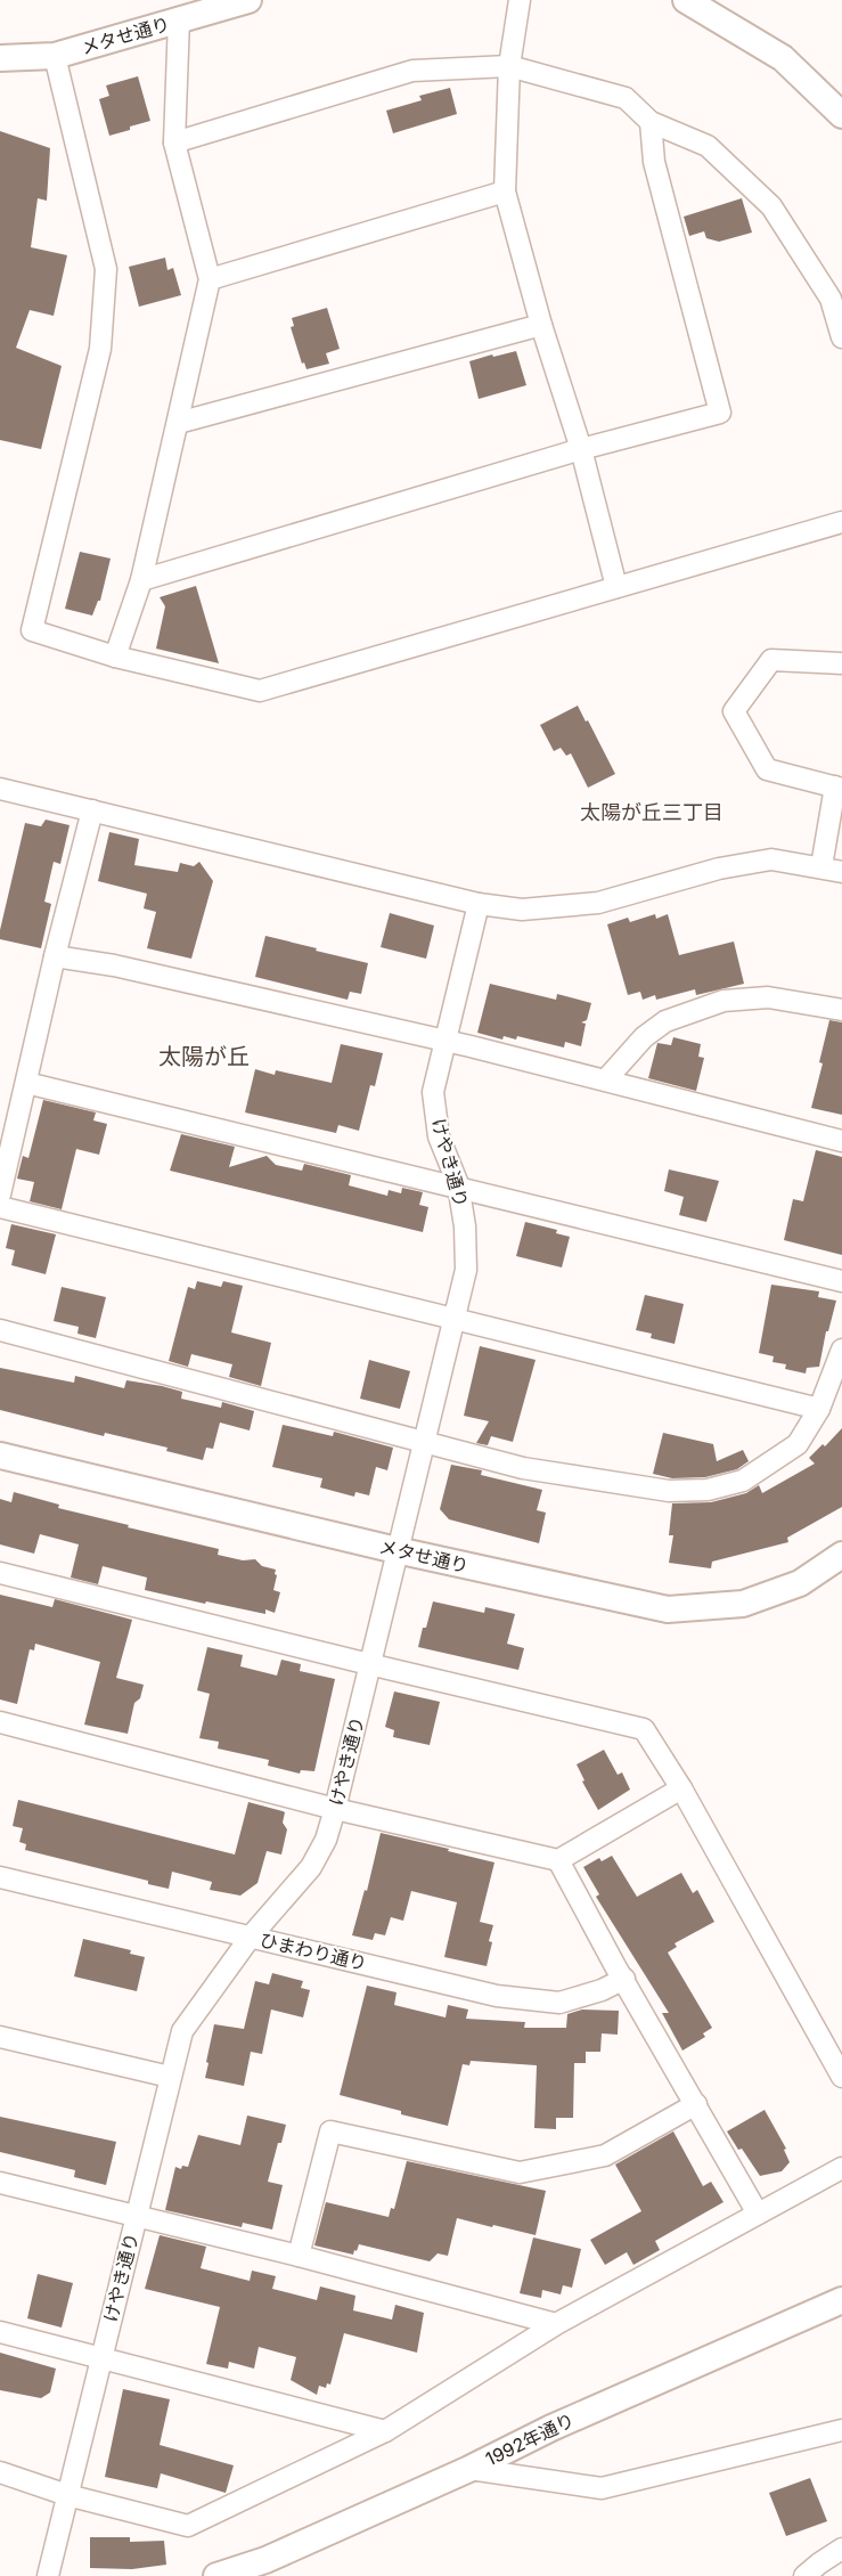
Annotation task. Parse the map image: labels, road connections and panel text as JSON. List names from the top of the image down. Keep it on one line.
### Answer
{"streets":{"street":["メタせ通り","けやき通り","ひまわり通り","1992年通り"]},"crossings":[["メタせ通り","けやき通り"],["けやき通り","ひまわり通り"]],"districts":["太陽が丘三丁目","太陽が丘"]}
